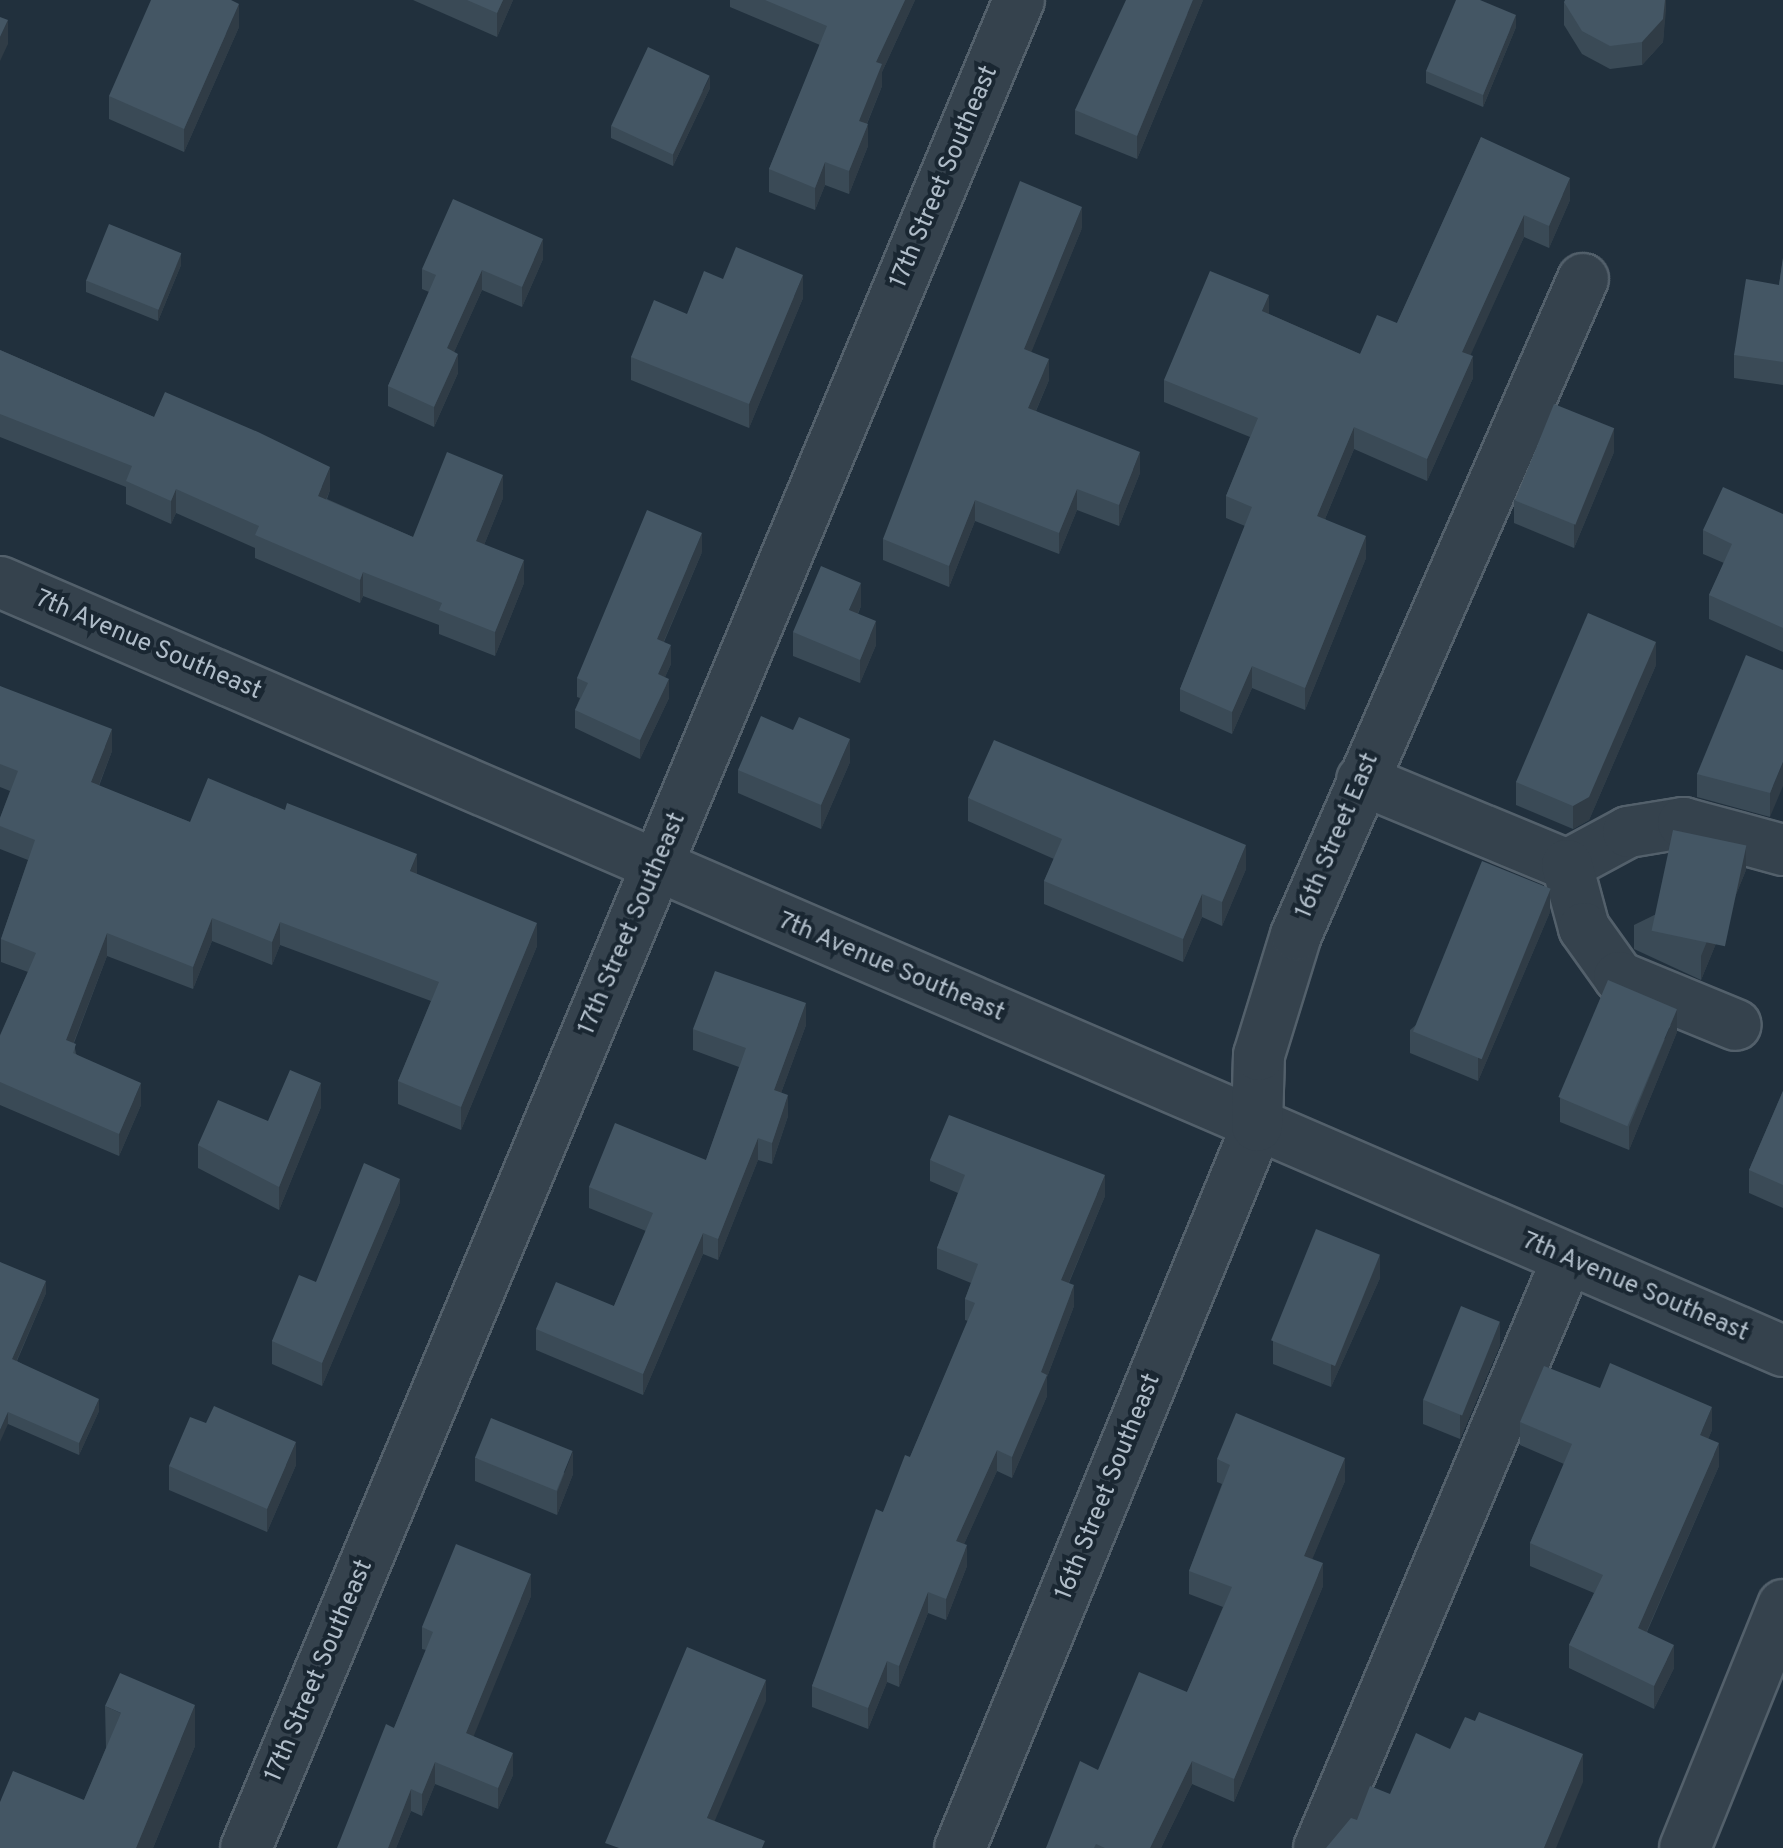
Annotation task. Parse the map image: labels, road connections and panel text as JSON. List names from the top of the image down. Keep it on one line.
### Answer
{"streets":{"street":["17th Street Southeast","7th Avenue Southeast","16th Street East","16th Street Southeast"]},"crossings":[["17th Street Southeast","7th Avenue Southeast"],["7th Avenue Southeast","16th Street East"],["7th Avenue Southeast","16th Street Southeast"],["16th Street East","16th Street Southeast"]]}
